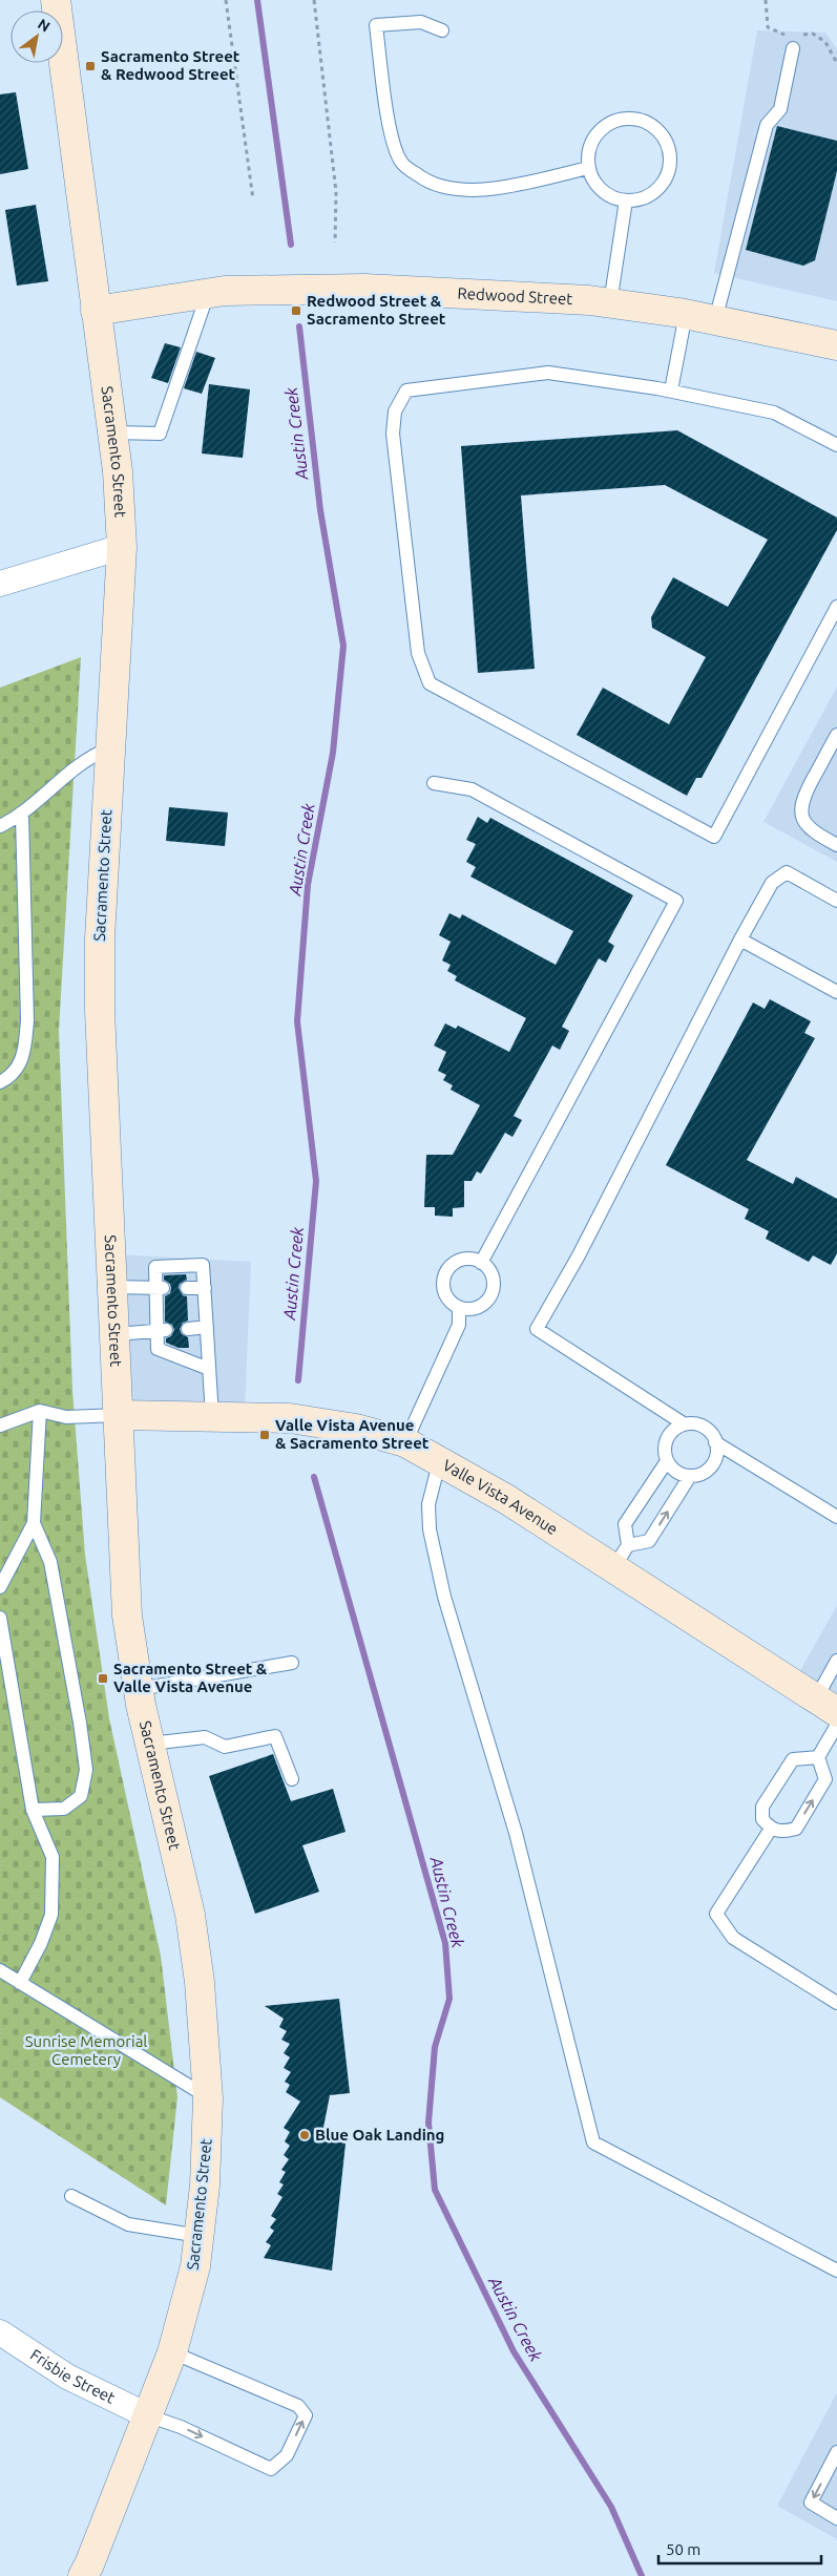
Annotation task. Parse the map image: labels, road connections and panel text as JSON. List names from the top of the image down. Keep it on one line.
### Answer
{"streets":{"main road":["Redwood Street","Sacramento Street","Valle Vista Avenue"],"street":["Frisbie Street"]},"crossings":[["Redwood Street","Sacramento Street"],["Sacramento Street","Valle Vista Avenue"],["Sacramento Street","Frisbie Street"]],"water":["Austin Creek"],"parks":["Sunrise Memorial Cemetery"],"places":{"transit":["Sacramento Street & Redwood Street","Redwood Street & Sacramento Street","Valle Vista Avenue & Sacramento Street","Sacramento Street & Valle Vista Avenue"],"other":["Blue Oak Landing"]},"scale_bar":"50 m","north":"top right"}
